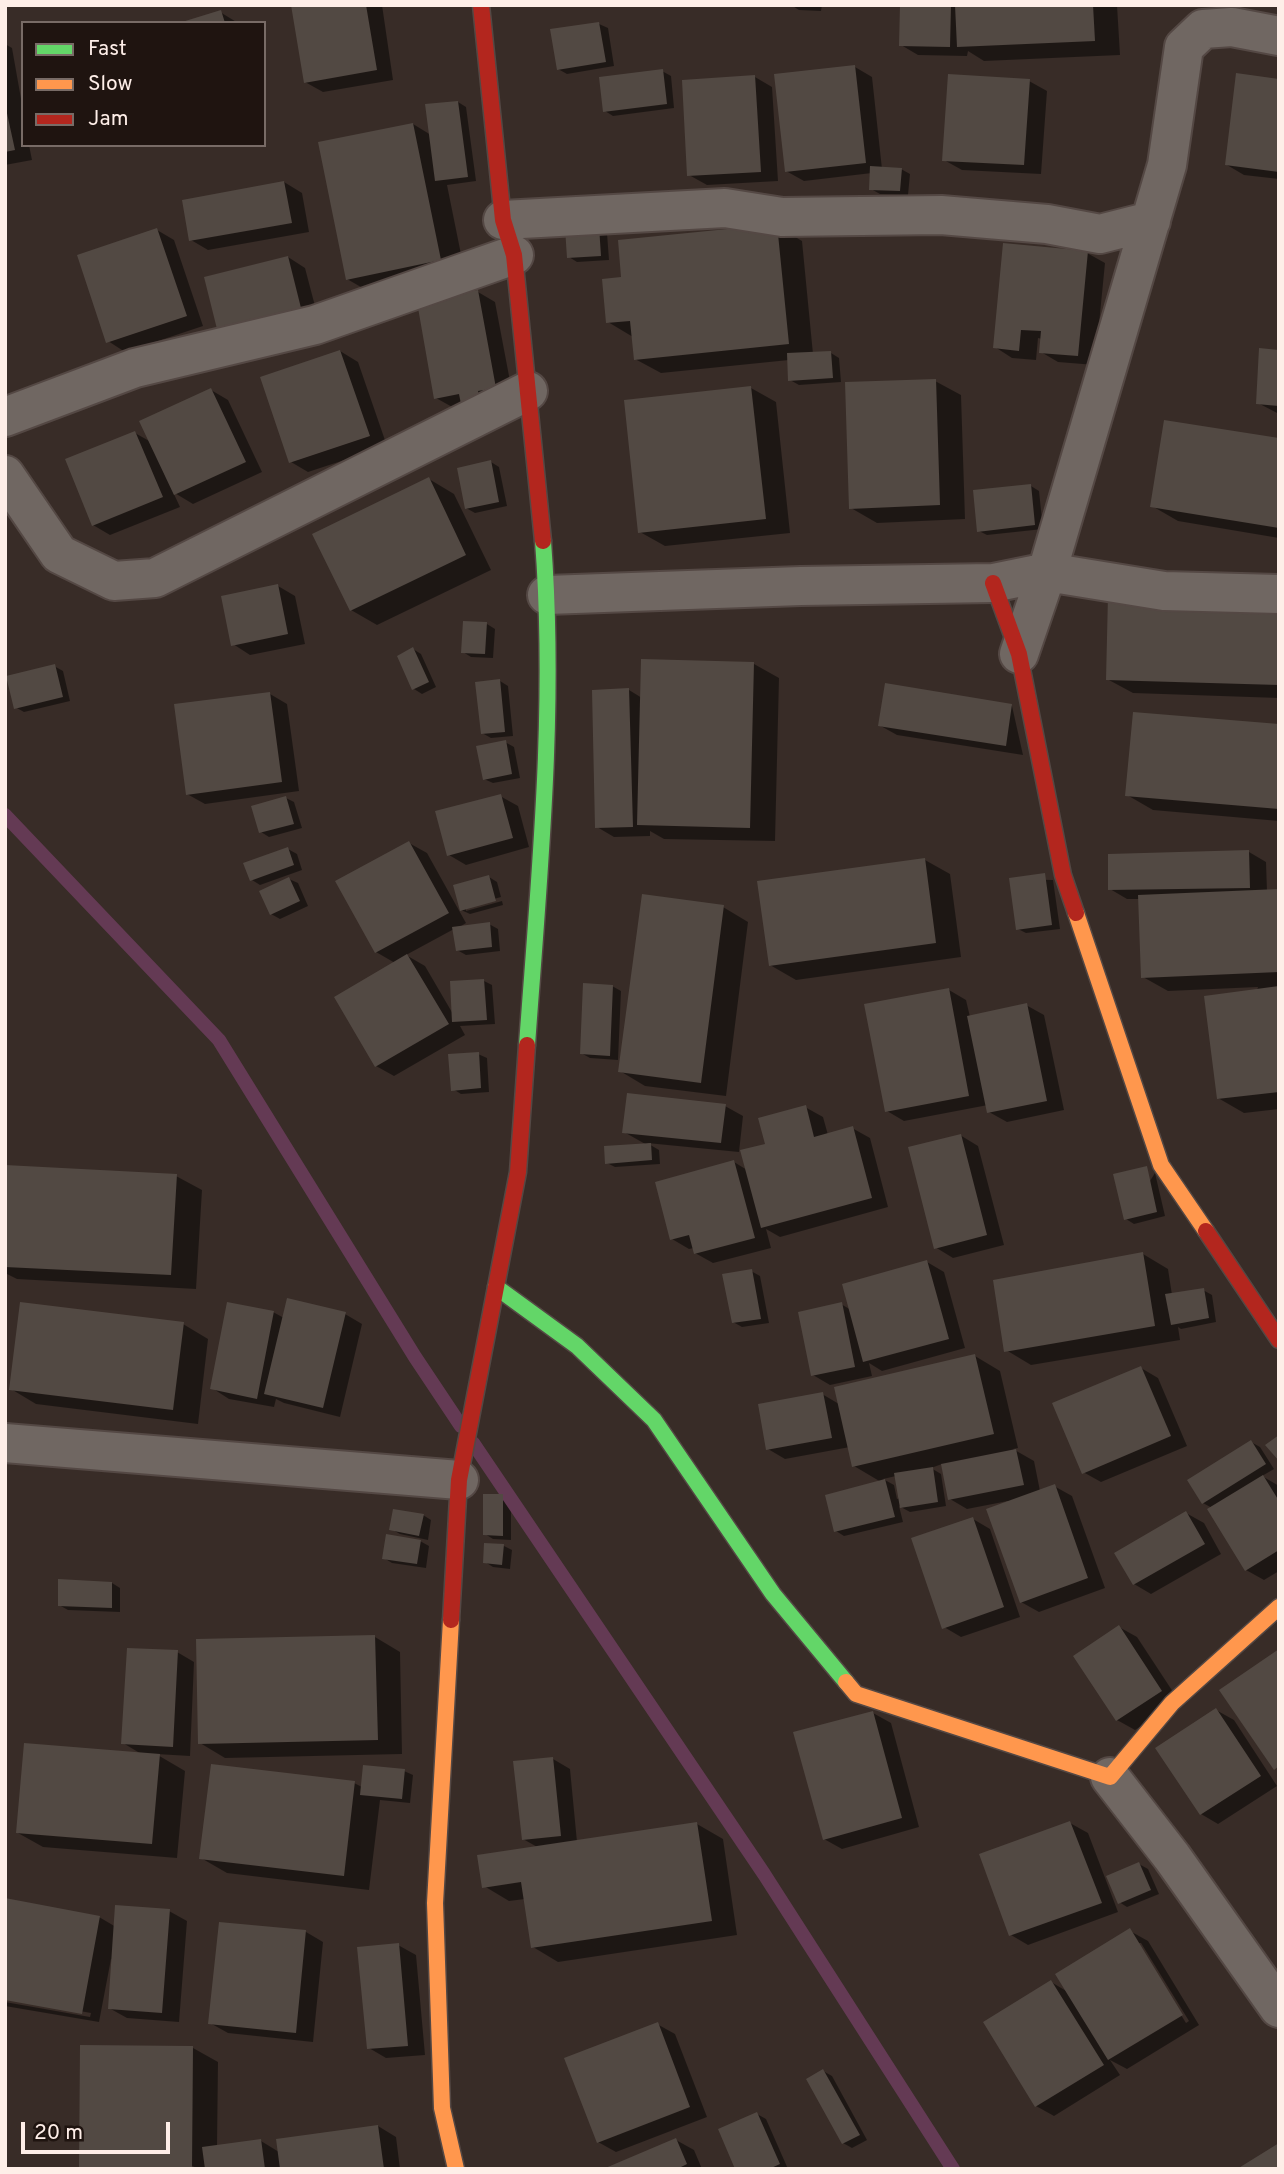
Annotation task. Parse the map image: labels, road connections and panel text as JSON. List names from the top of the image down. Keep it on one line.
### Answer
{"legend":["Fast","Slow","Jam"],"scale_bar":"20 m"}
